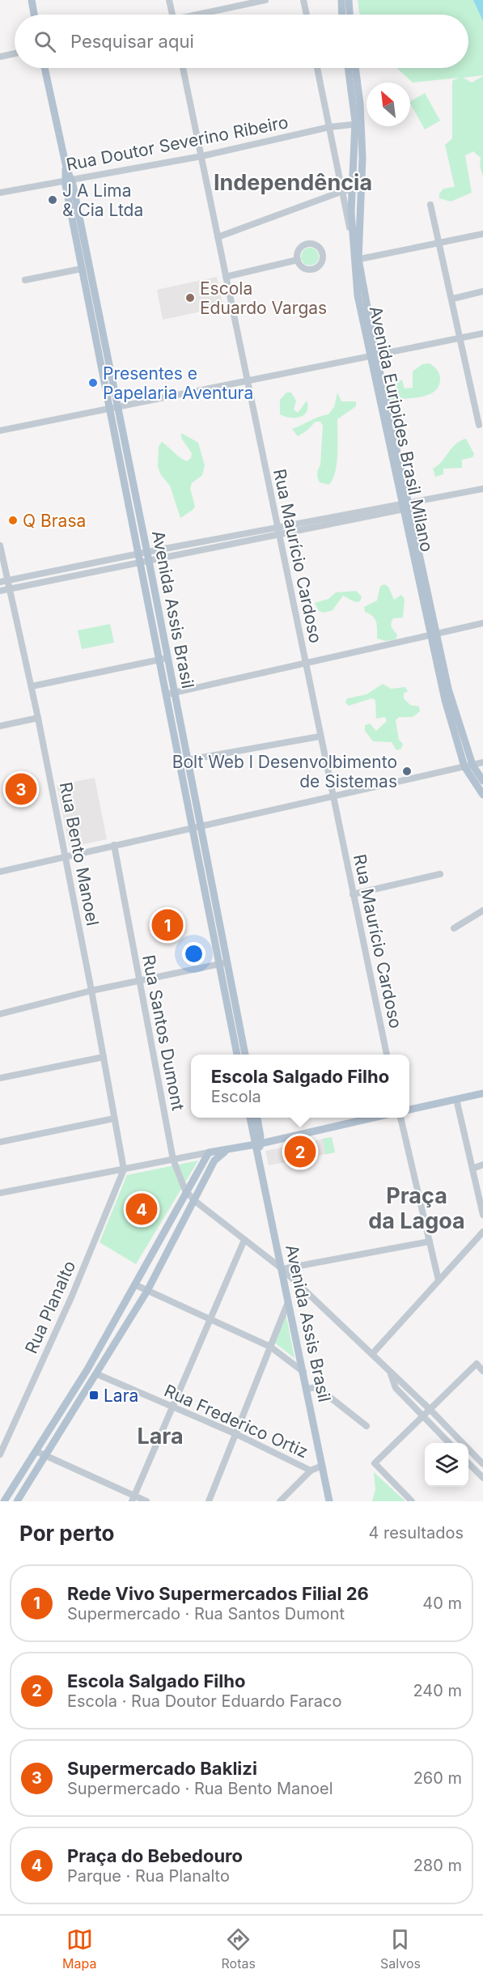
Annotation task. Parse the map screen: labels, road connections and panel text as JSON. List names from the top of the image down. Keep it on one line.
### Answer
{"streets":{"main road":["Avenida Euripides Brasil Milano","Avenida Assis Brasil"],"street":["Rua Doutor Severino Ribeiro","Rua Maurício Cardoso","Rua Bento Manoel","Rua Santos Dumont","Rua Planalto","Rua Frederico Ortiz"]},"crossings":[["Rua Doutor Severino Ribeiro","Avenida Euripides Brasil Milano"],["Rua Doutor Severino Ribeiro","Rua Maurício Cardoso"],["Rua Doutor Severino Ribeiro","Avenida Assis Brasil"],["Rua Bento Manoel","Rua Planalto"]],"districts":["Independência","Praça da Lagoa","Lara"],"places":{"other":["J A Lima & Cia Ltda","Escola Eduardo Vargas","Presentes e Papelaria Aventura","Q Brasa","Bolt Web l Desenvolbimento de Sistemas"],"transit":["Lara"]},"north":"top left","page":{"search":"Pesquisar aqui","pins":["3","1","2","4"],"popup":["Escola Salgado Filho","Escola"],"heading":["Por perto","4 resultados"],"list":[{"mark":"1","name":"Rede Vivo Supermercados Filial 26","note":"Supermercado · Rua Santos Dumont","value":"40 m"},{"mark":"2","name":"Escola Salgado Filho","note":"Escola · Rua Doutor Eduardo Faraco","value":"240 m"},{"mark":"3","name":"Supermercado Baklizi","note":"Supermercado · Rua Bento Manoel","value":"260 m"},{"mark":"4","name":"Praça do Bebedouro","note":"Parque · Rua Planalto","value":"280 m"}],"nav":["Mapa","Rotas","Salvos"]}}
